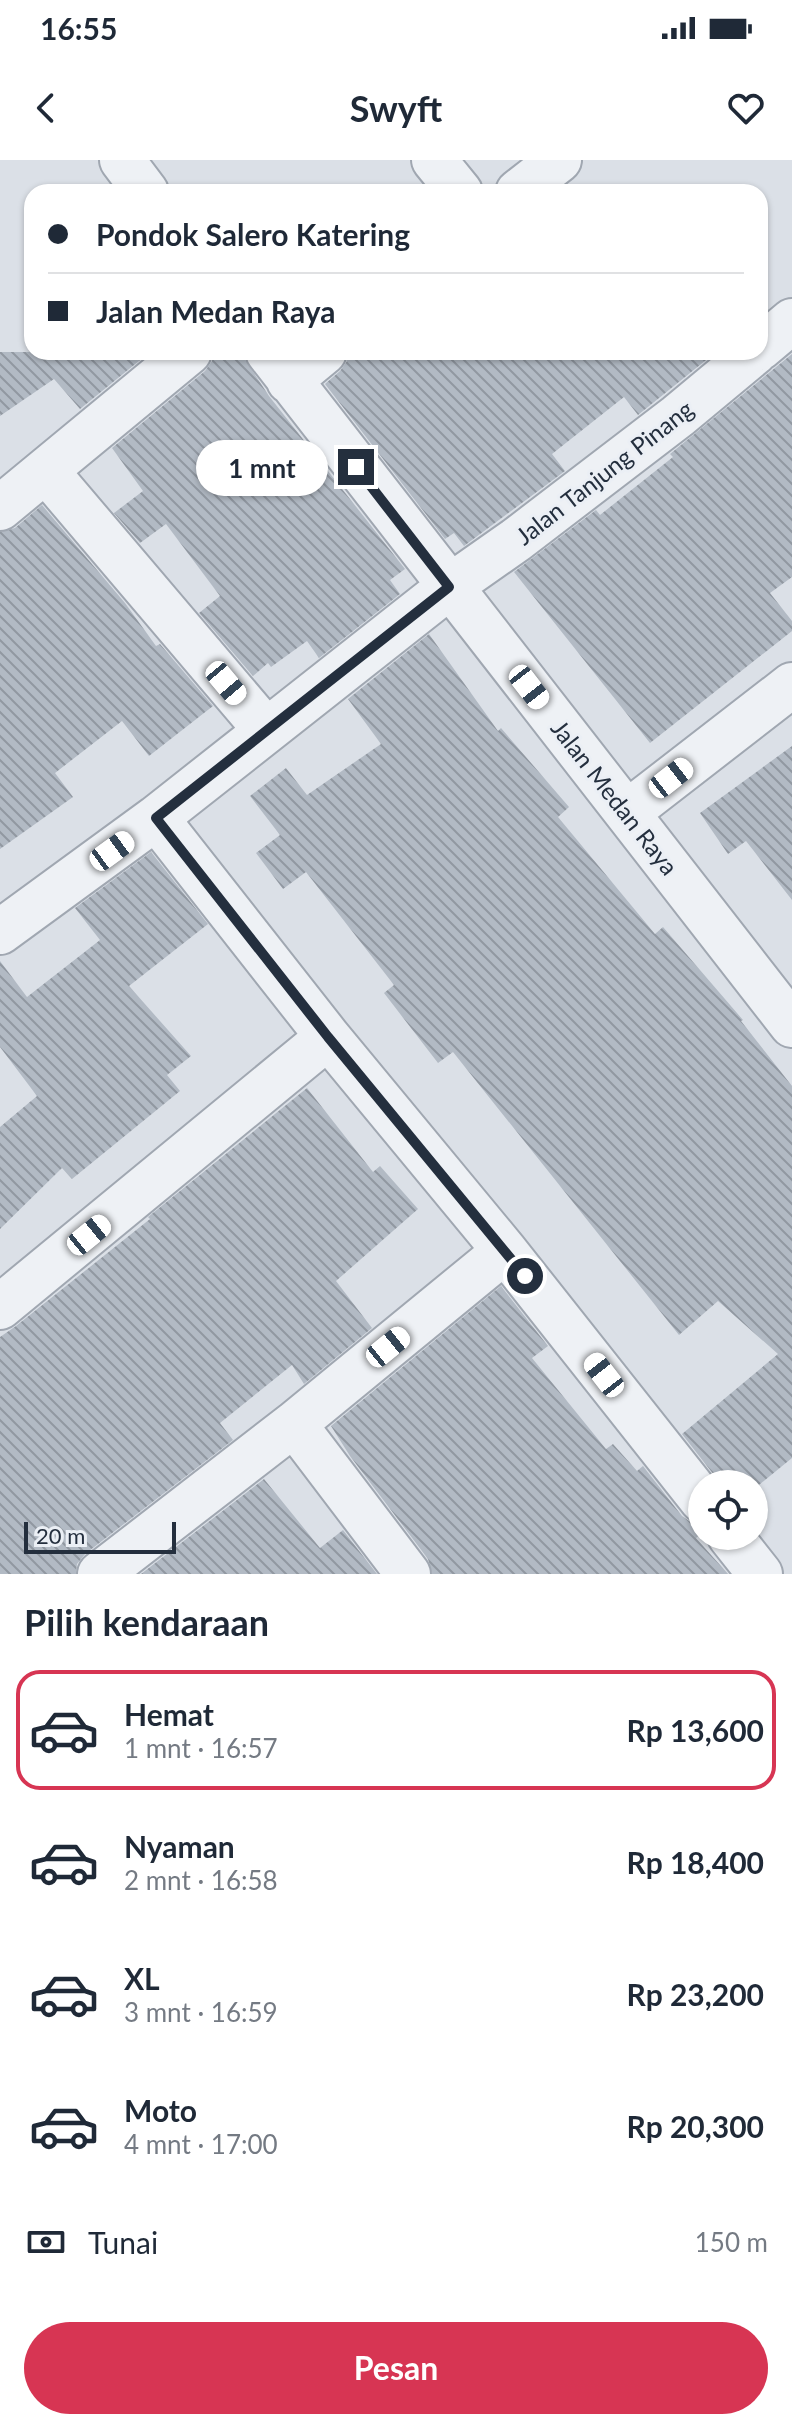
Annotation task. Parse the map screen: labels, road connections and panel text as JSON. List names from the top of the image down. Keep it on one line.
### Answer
{"streets":{"street":["Jalan Tanjung Pinang","Jalan Medan Raya"]},"crossings":[["Jalan Tanjung Pinang","Jalan Medan Raya"]],"scale_bar":"20 m","page":{"status":"16:55","header":"Swyft","banner":["Pondok Salero Katering","Jalan Medan Raya"],"bubble":"1 mnt","scale":"20 m","heading":"Pilih kendaraan","list":[{"name":"Hemat","note":"1 mnt · 16:57","value":"Rp 13,600"},{"name":"Nyaman","note":"2 mnt · 16:58","value":"Rp 18,400"},{"name":"XL","note":"3 mnt · 16:59","value":"Rp 23,200"},{"name":"Moto","note":"4 mnt · 17:00","value":"Rp 20,300"}],"pay":["Tunai","150 m"],"buttons":"Pesan"}}
